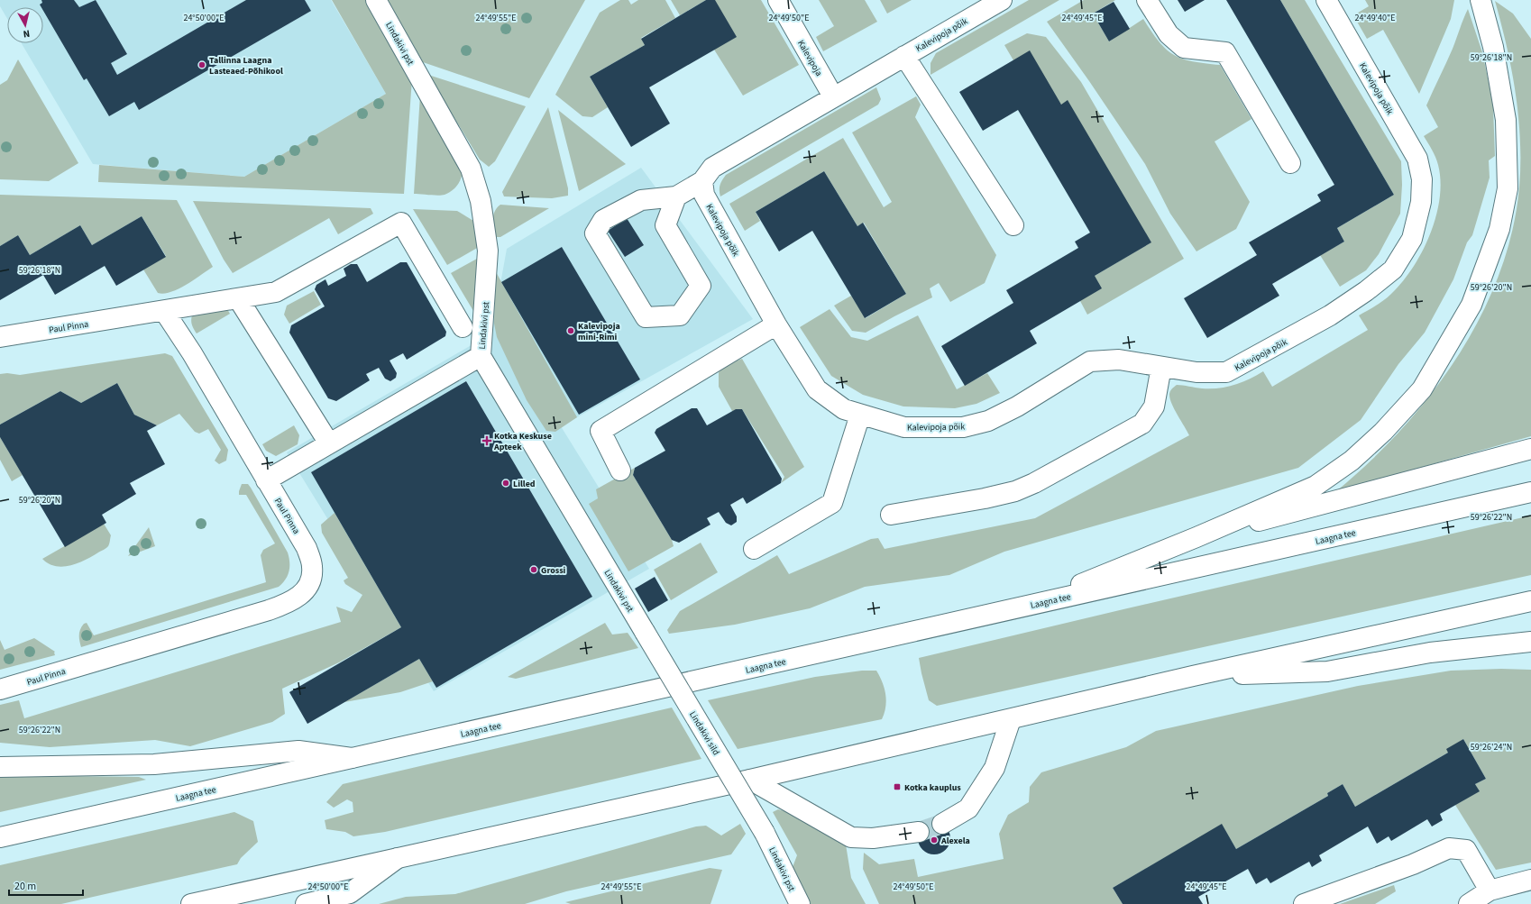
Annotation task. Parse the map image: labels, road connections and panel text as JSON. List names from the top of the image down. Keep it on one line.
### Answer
{"streets":{"main road":["Kalevipoja põik","Lindakivi pst","Kalevipoja","Paul Pinna","Laagna tee","Lindakivi sild"]},"crossings":[["Kalevipoja põik","Kalevipoja"],["Lindakivi pst","Lindakivi sild"]],"places":{"other":["Tallinna Laagna Lasteaed-Põhikool","Kalevipoja mini-Rimi","Lilled","Grossi","Alexela"],"health":["Kotka Keskuse Apteek"],"transit":["Kotka kauplus"]},"scale_bar":"20 m","north":"bottom","coordinates":["24°50'00\"E","24°49'55\"E","24°49'50\"E","24°49'45\"E","24°49'40\"E","59°26'18\"N","59°26'20\"N","59°26'22\"N","59°26'24\"N"]}
